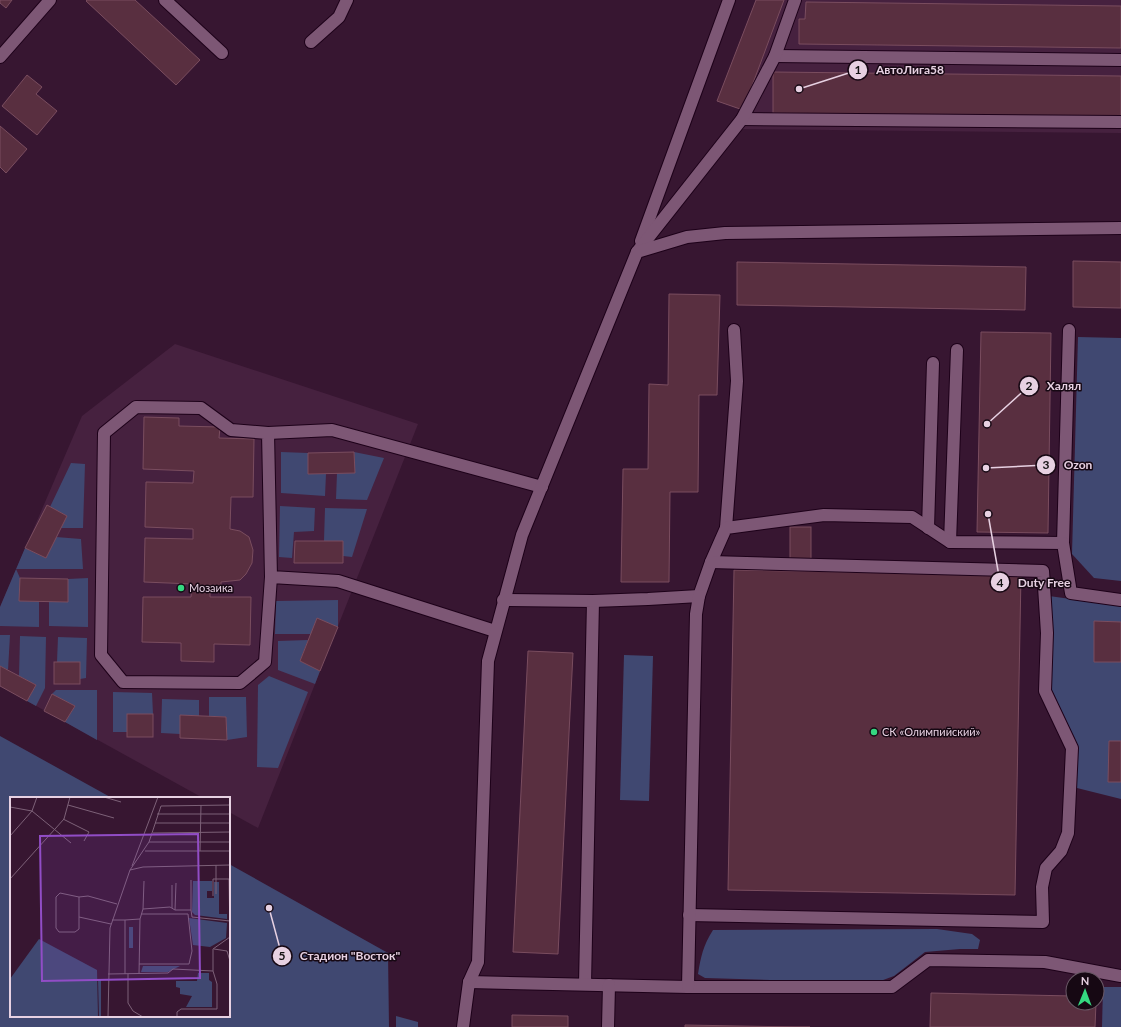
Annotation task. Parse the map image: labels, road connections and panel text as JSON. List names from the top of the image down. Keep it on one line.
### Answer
{"places":["АвтоЛига58","Халял","Ozon","Duty Free","Мозаика","СК «Олимпийский»","Стадион \"Восток\""],"north":"top"}
